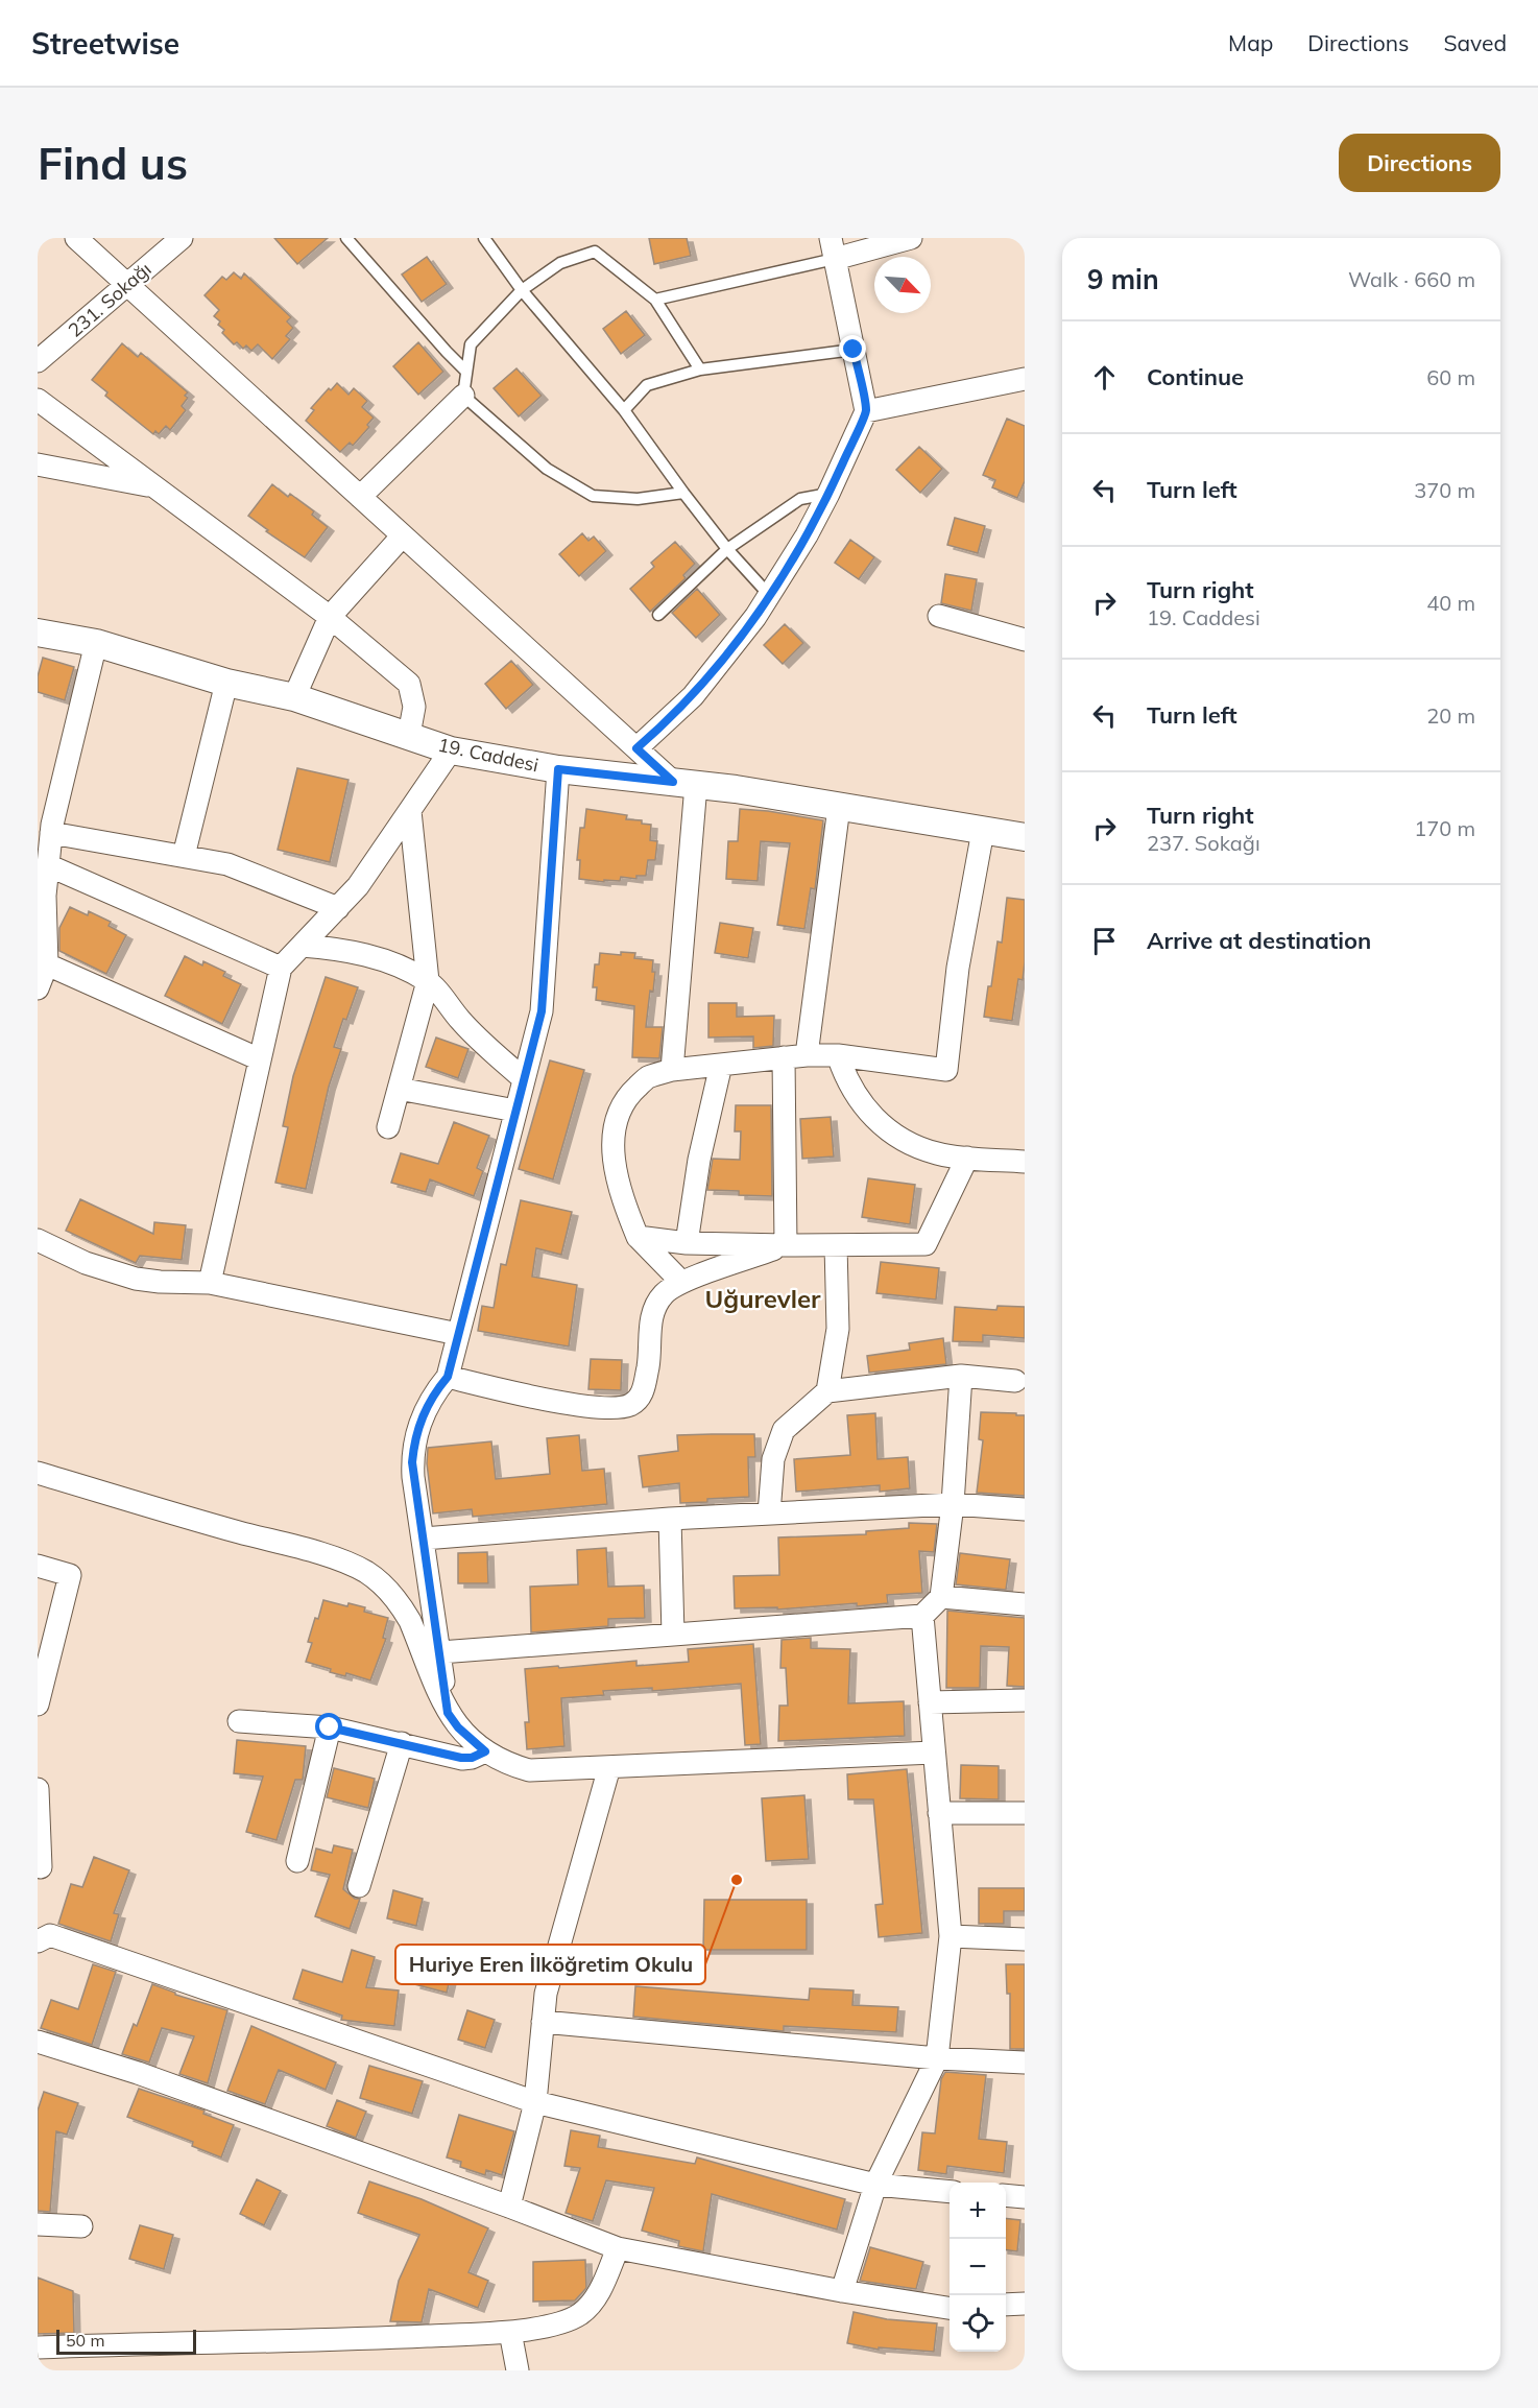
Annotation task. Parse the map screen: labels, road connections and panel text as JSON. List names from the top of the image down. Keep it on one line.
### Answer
{"streets":{"street":["231. Sokağı","19. Caddesi"]},"districts":["Uğurevler"],"places":["Huriye Eren İlköğretim Okulu"],"scale_bar":"50 m","north":"bottom right","page":{"header":"Streetwise","nav":["Map","Directions","Saved"],"buttons":"Directions","title":"Find us","heading":["9 min","Walk · 660 m"],"list":[["Continue","60 m"],["Turn left","370 m"],["Turn right","19. Caddesi","40 m"],["Turn left","20 m"],["Turn right","237. Sokağı","170 m"],"Arrive at destination"],"map_buttons":["+","−"],"scale":"50 m"}}
